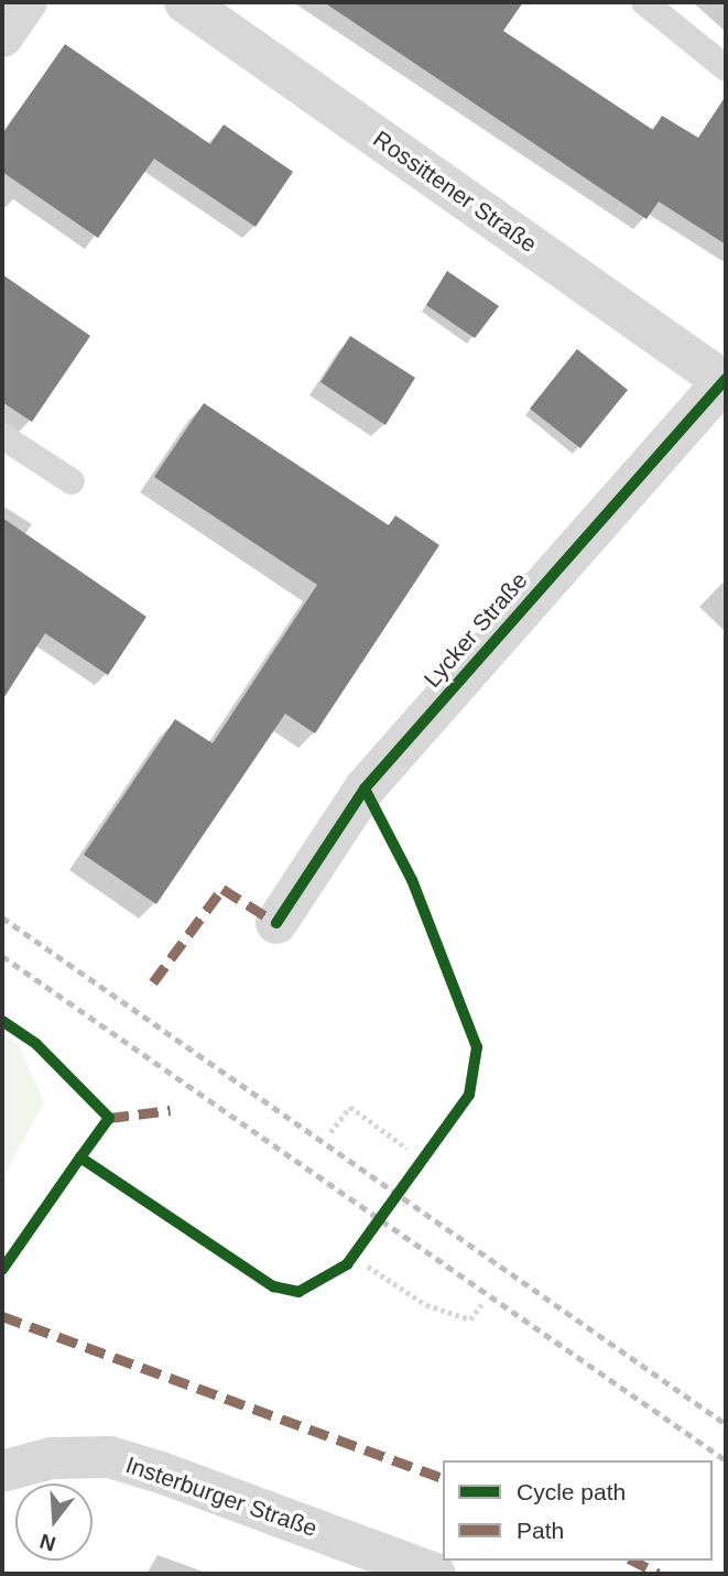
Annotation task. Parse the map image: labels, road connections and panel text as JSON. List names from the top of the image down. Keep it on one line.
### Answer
{"streets":{"street":["Rossittener Straße","Lycker Straße","Insterburger Straße"]},"crossings":[["Rossittener Straße","Lycker Straße"]],"legend":["Cycle path","Path"],"north":"bottom"}
